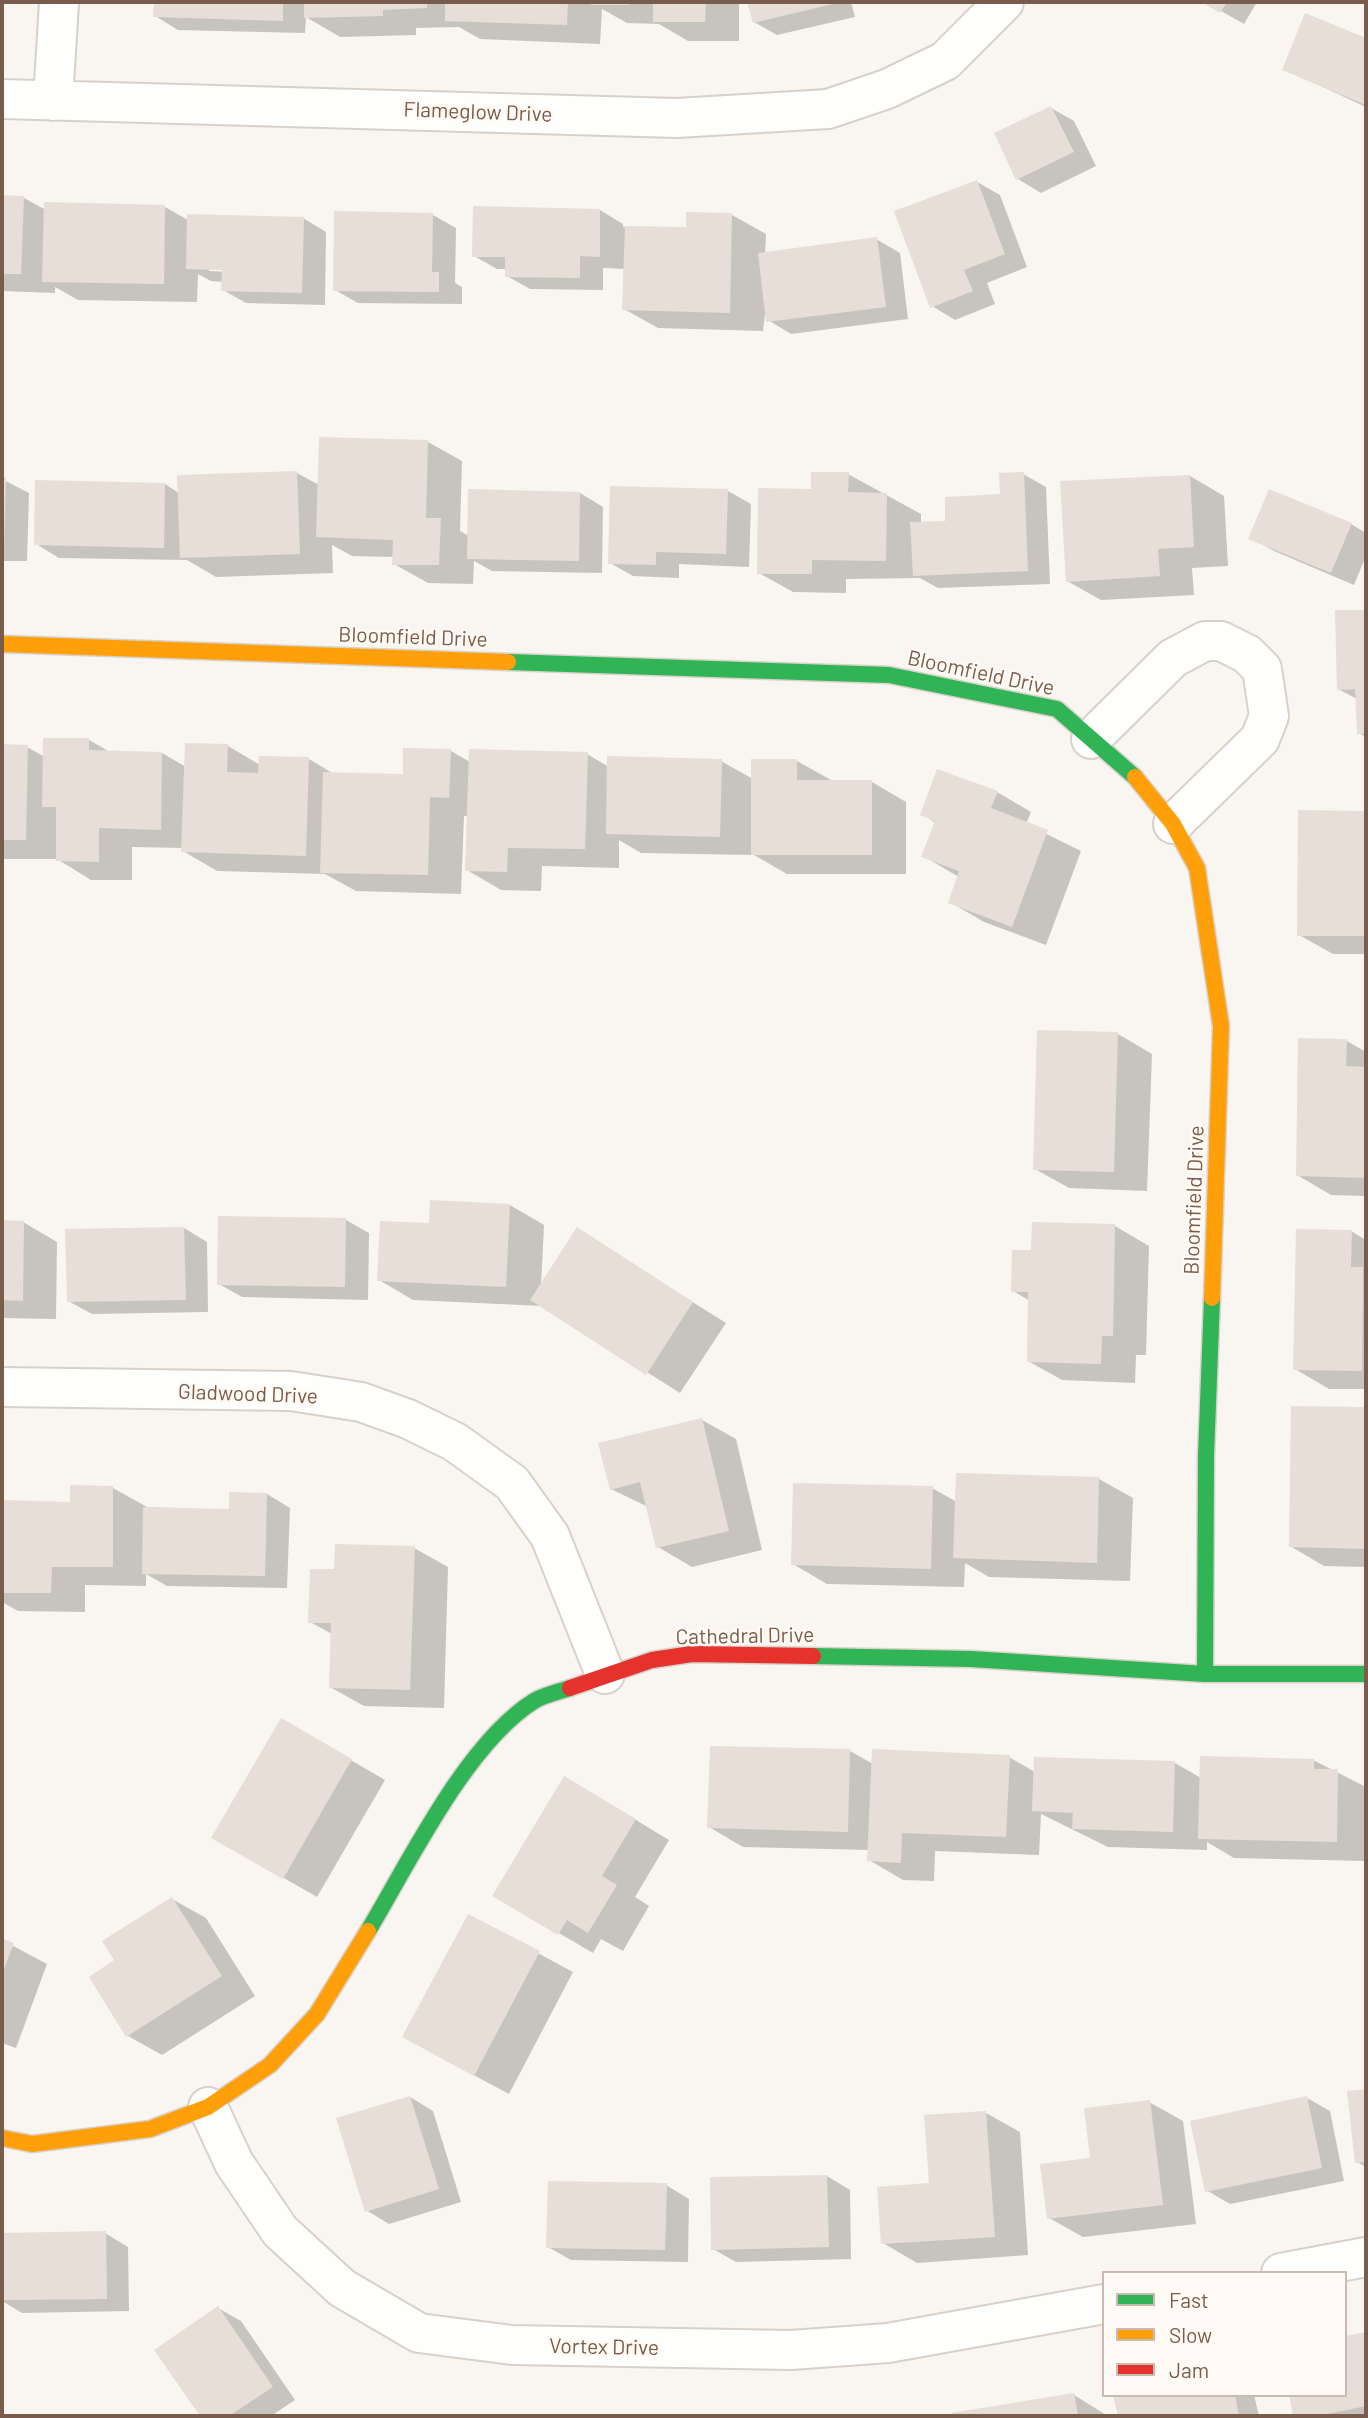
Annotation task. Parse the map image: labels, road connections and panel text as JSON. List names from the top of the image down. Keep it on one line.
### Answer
{"streets":{"street":["Flameglow Drive","Bloomfield Drive","Gladwood Drive","Cathedral Drive","Vortex Drive"]},"crossings":[["Bloomfield Drive","Cathedral Drive"],["Gladwood Drive","Cathedral Drive"],["Cathedral Drive","Vortex Drive"]],"legend":["Fast","Slow","Jam"]}
